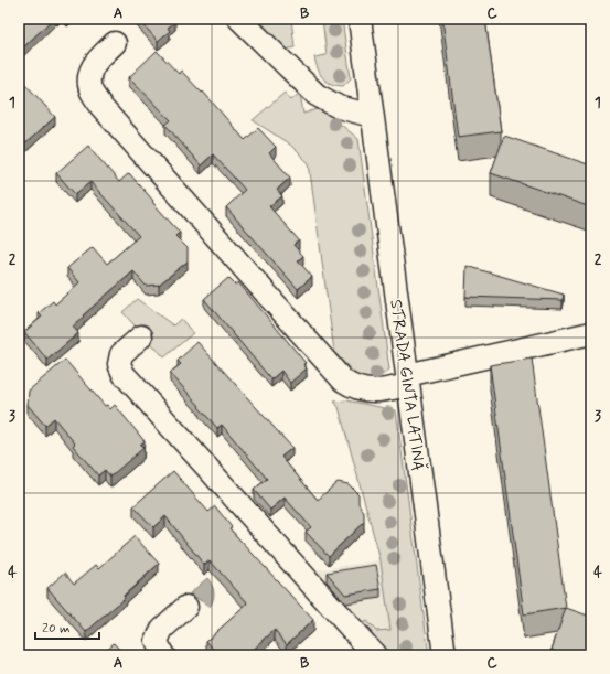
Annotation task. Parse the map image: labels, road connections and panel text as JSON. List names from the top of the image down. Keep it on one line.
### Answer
{"streets":{"street":["STRADA GINTA LATINĂ"]},"scale_bar":"20 m","grid":{"columns":["A","B","C"],"rows":["1","2","3","4"]}}
